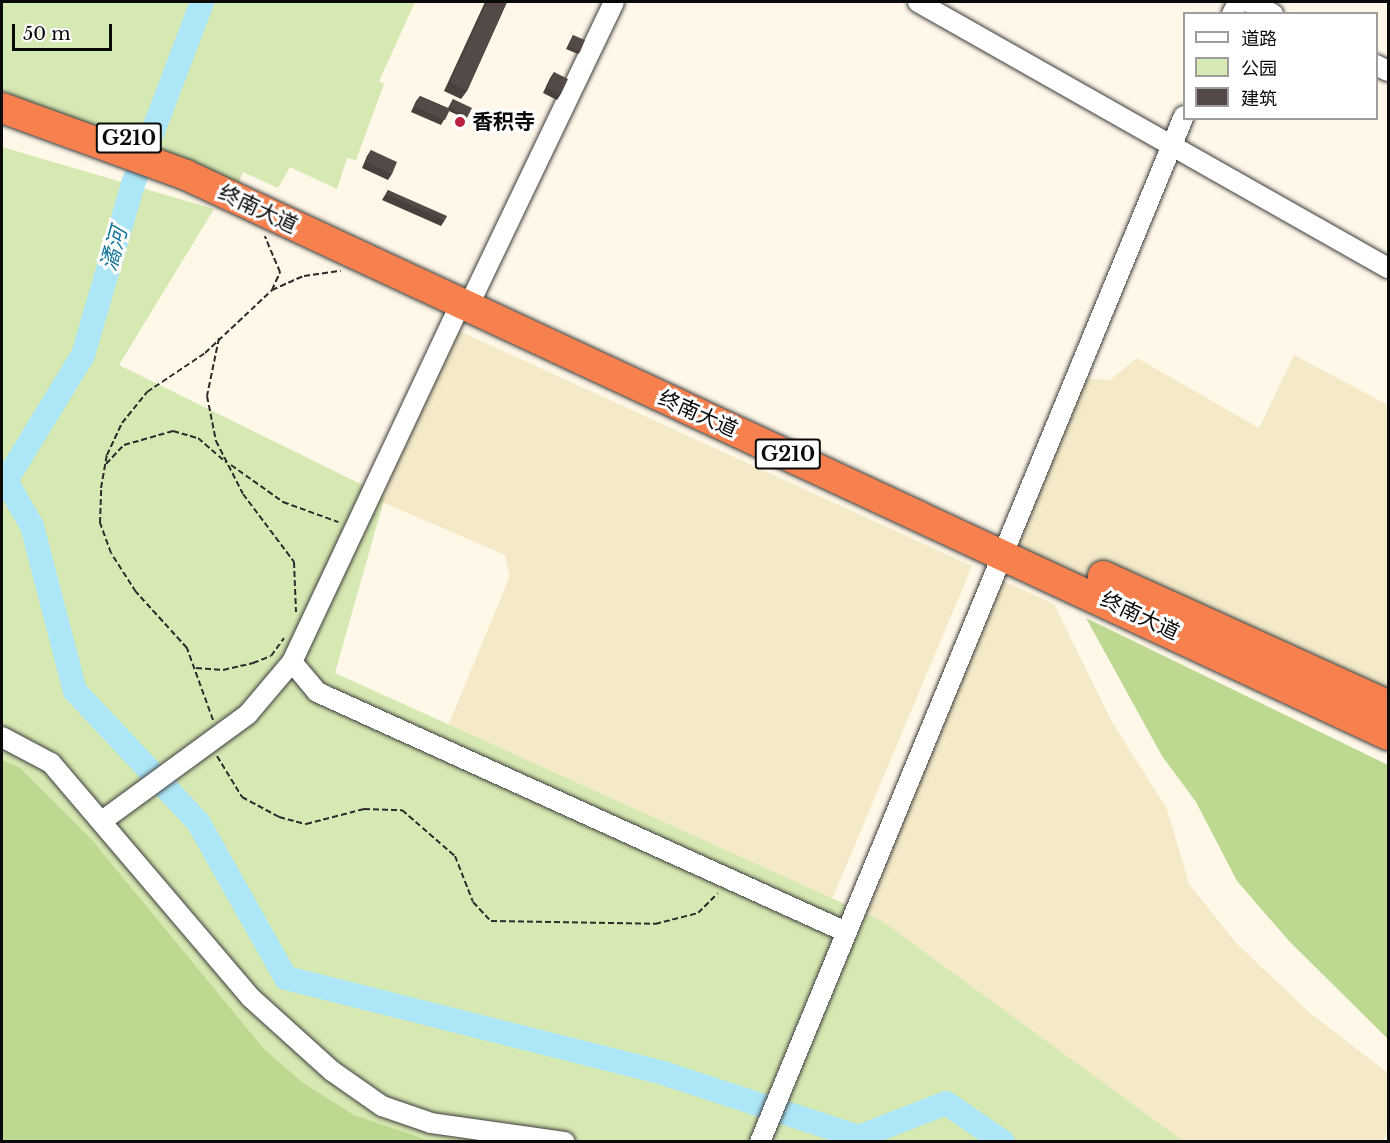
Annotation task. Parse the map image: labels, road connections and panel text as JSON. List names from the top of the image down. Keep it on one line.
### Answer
{"streets":{"highway":["G210","终南大道"]},"water":["潏河"],"places":["香积寺"],"legend":["道路","公园","建筑"],"scale_bar":"50 m"}
